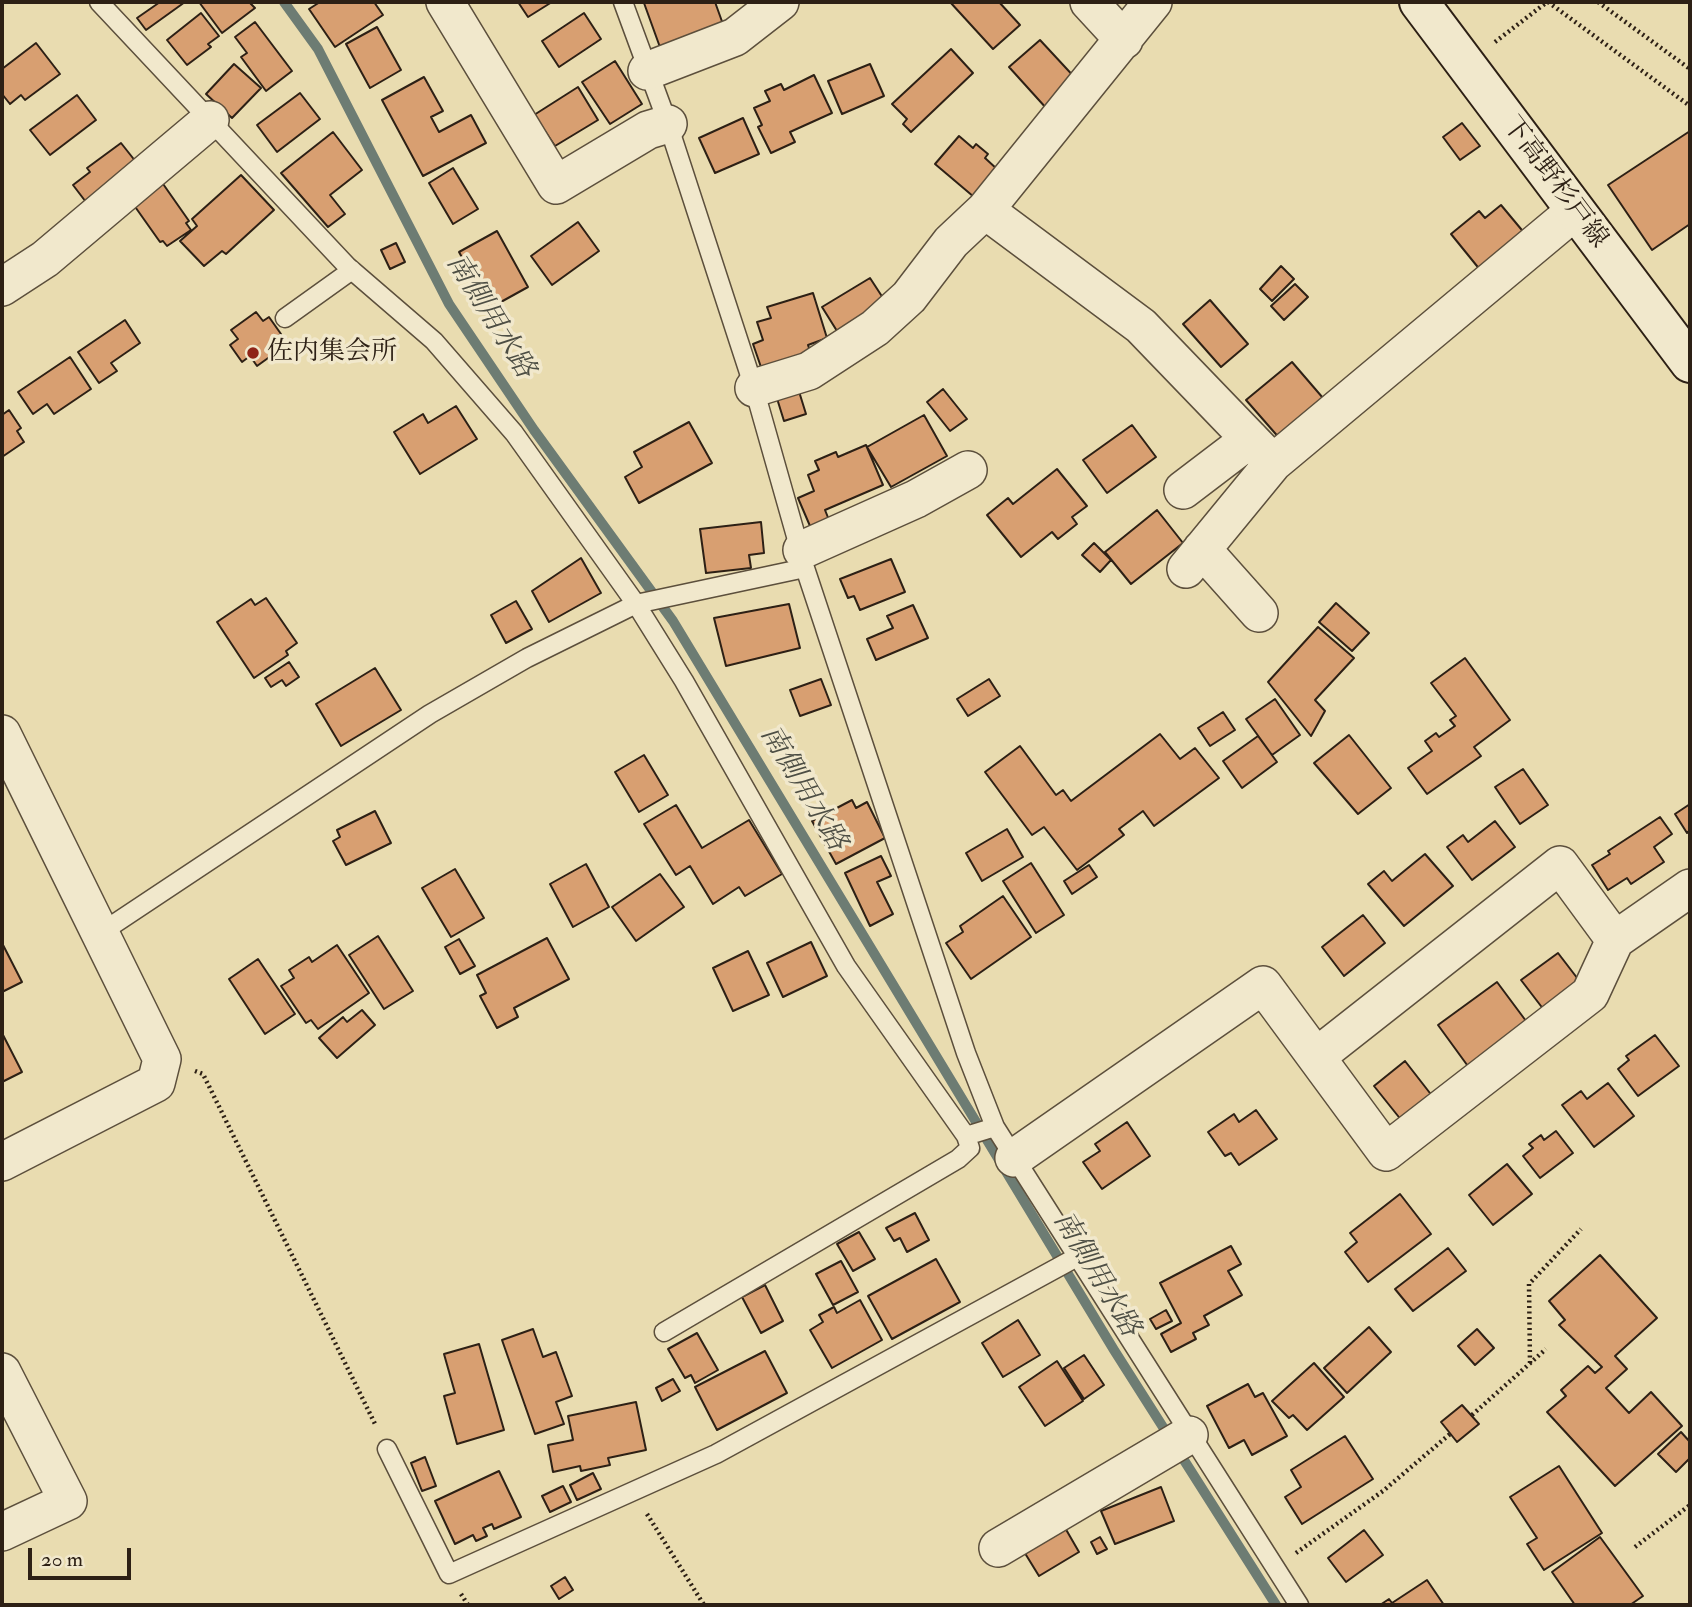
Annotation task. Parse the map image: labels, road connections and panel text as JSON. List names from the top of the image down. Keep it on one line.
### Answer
{"streets":{"main road":["下高野杉戸線"]},"water":["南側用水路"],"places":["佐内集会所"],"scale_bar":"20 m"}
